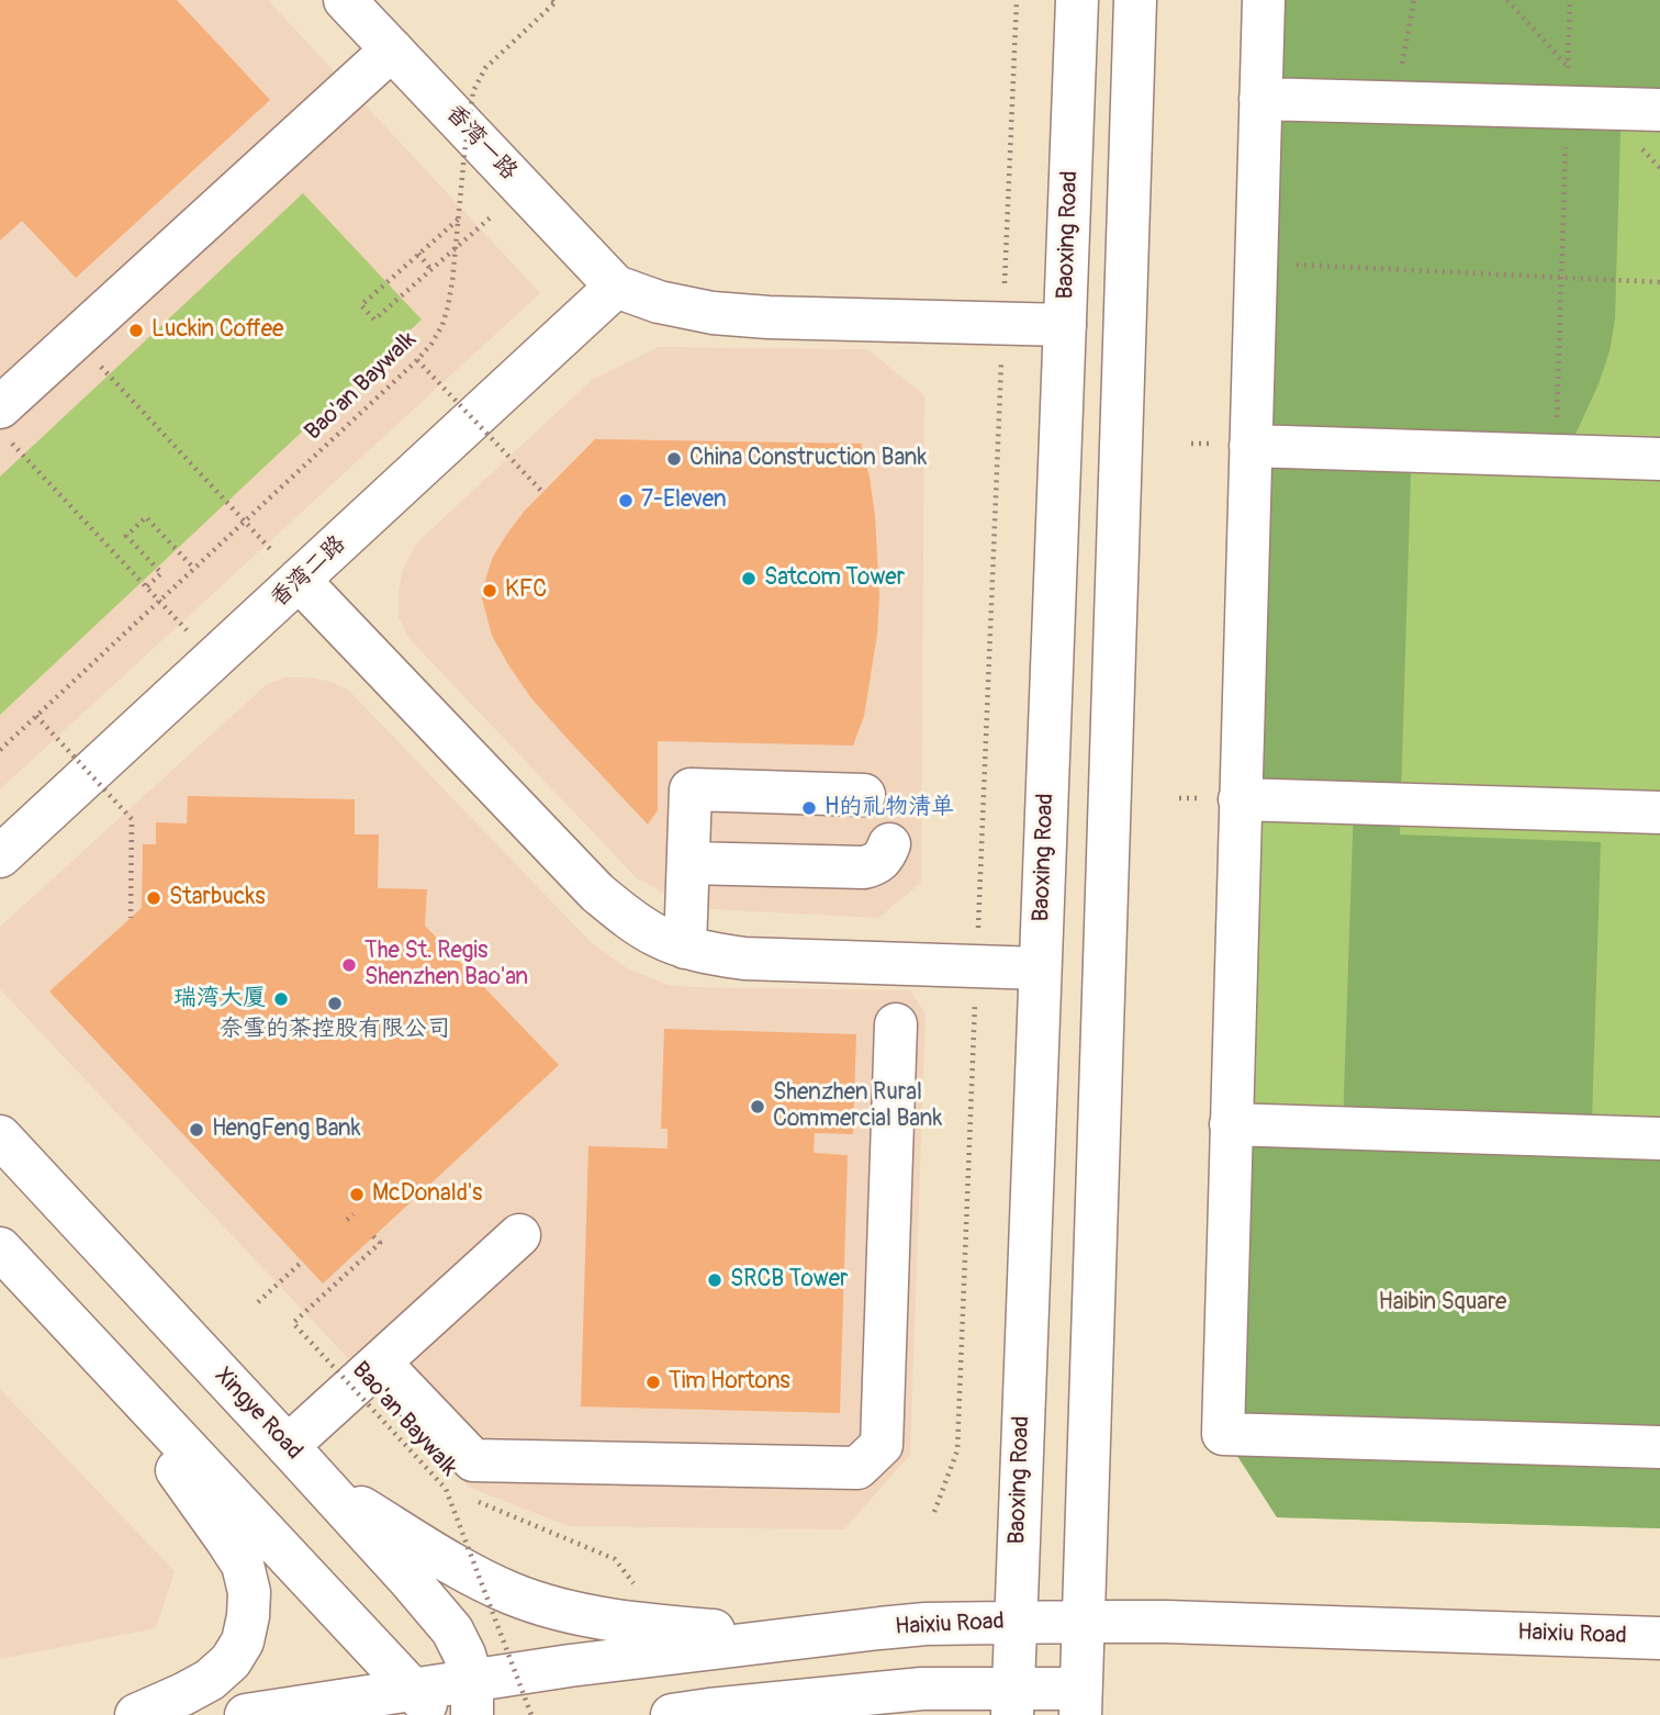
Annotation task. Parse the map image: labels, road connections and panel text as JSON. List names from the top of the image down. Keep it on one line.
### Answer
{"streets":{"main road":["香湾一路","Baoxing Road","香湾二路","Xingye Road","Haixiu Road"],"path":["Bao'an Baywalk"]},"crossings":[["香湾一路","香湾二路"],["Baoxing Road","Haixiu Road"],["Xingye Road","Haixiu Road"]],"parks":["Haibin Square"],"places":["Luckin Coffee","China Construction Bank","7-Eleven","Satcom Tower","KFC","H的礼物清单","Starbucks","The St. Regis Shenzhen Bao'an","瑞湾大厦","奈雪的茶控股有限公司","Shenzhen Rural Commercial Bank","HengFeng Bank","McDonald's","SRCB Tower","Tim Hortons"]}
